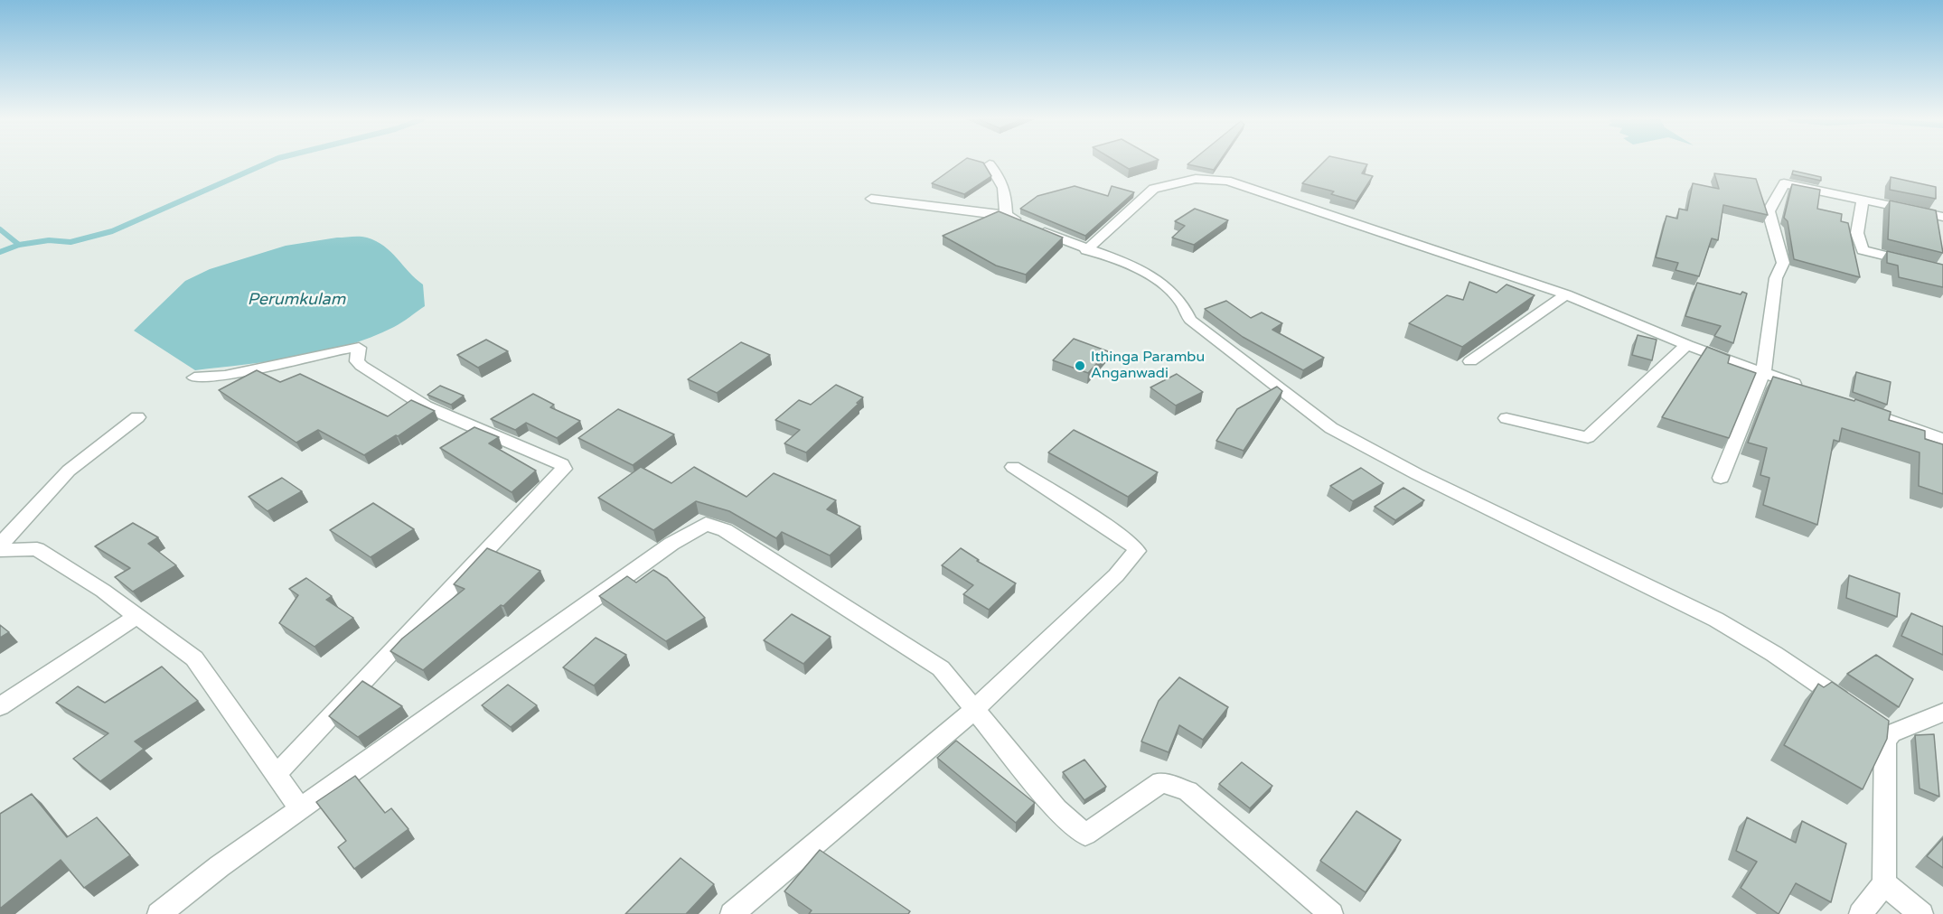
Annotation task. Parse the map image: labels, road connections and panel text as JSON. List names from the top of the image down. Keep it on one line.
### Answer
{"water":["Perumkulam"],"places":["Ithinga Parambu Anganwadi"]}
